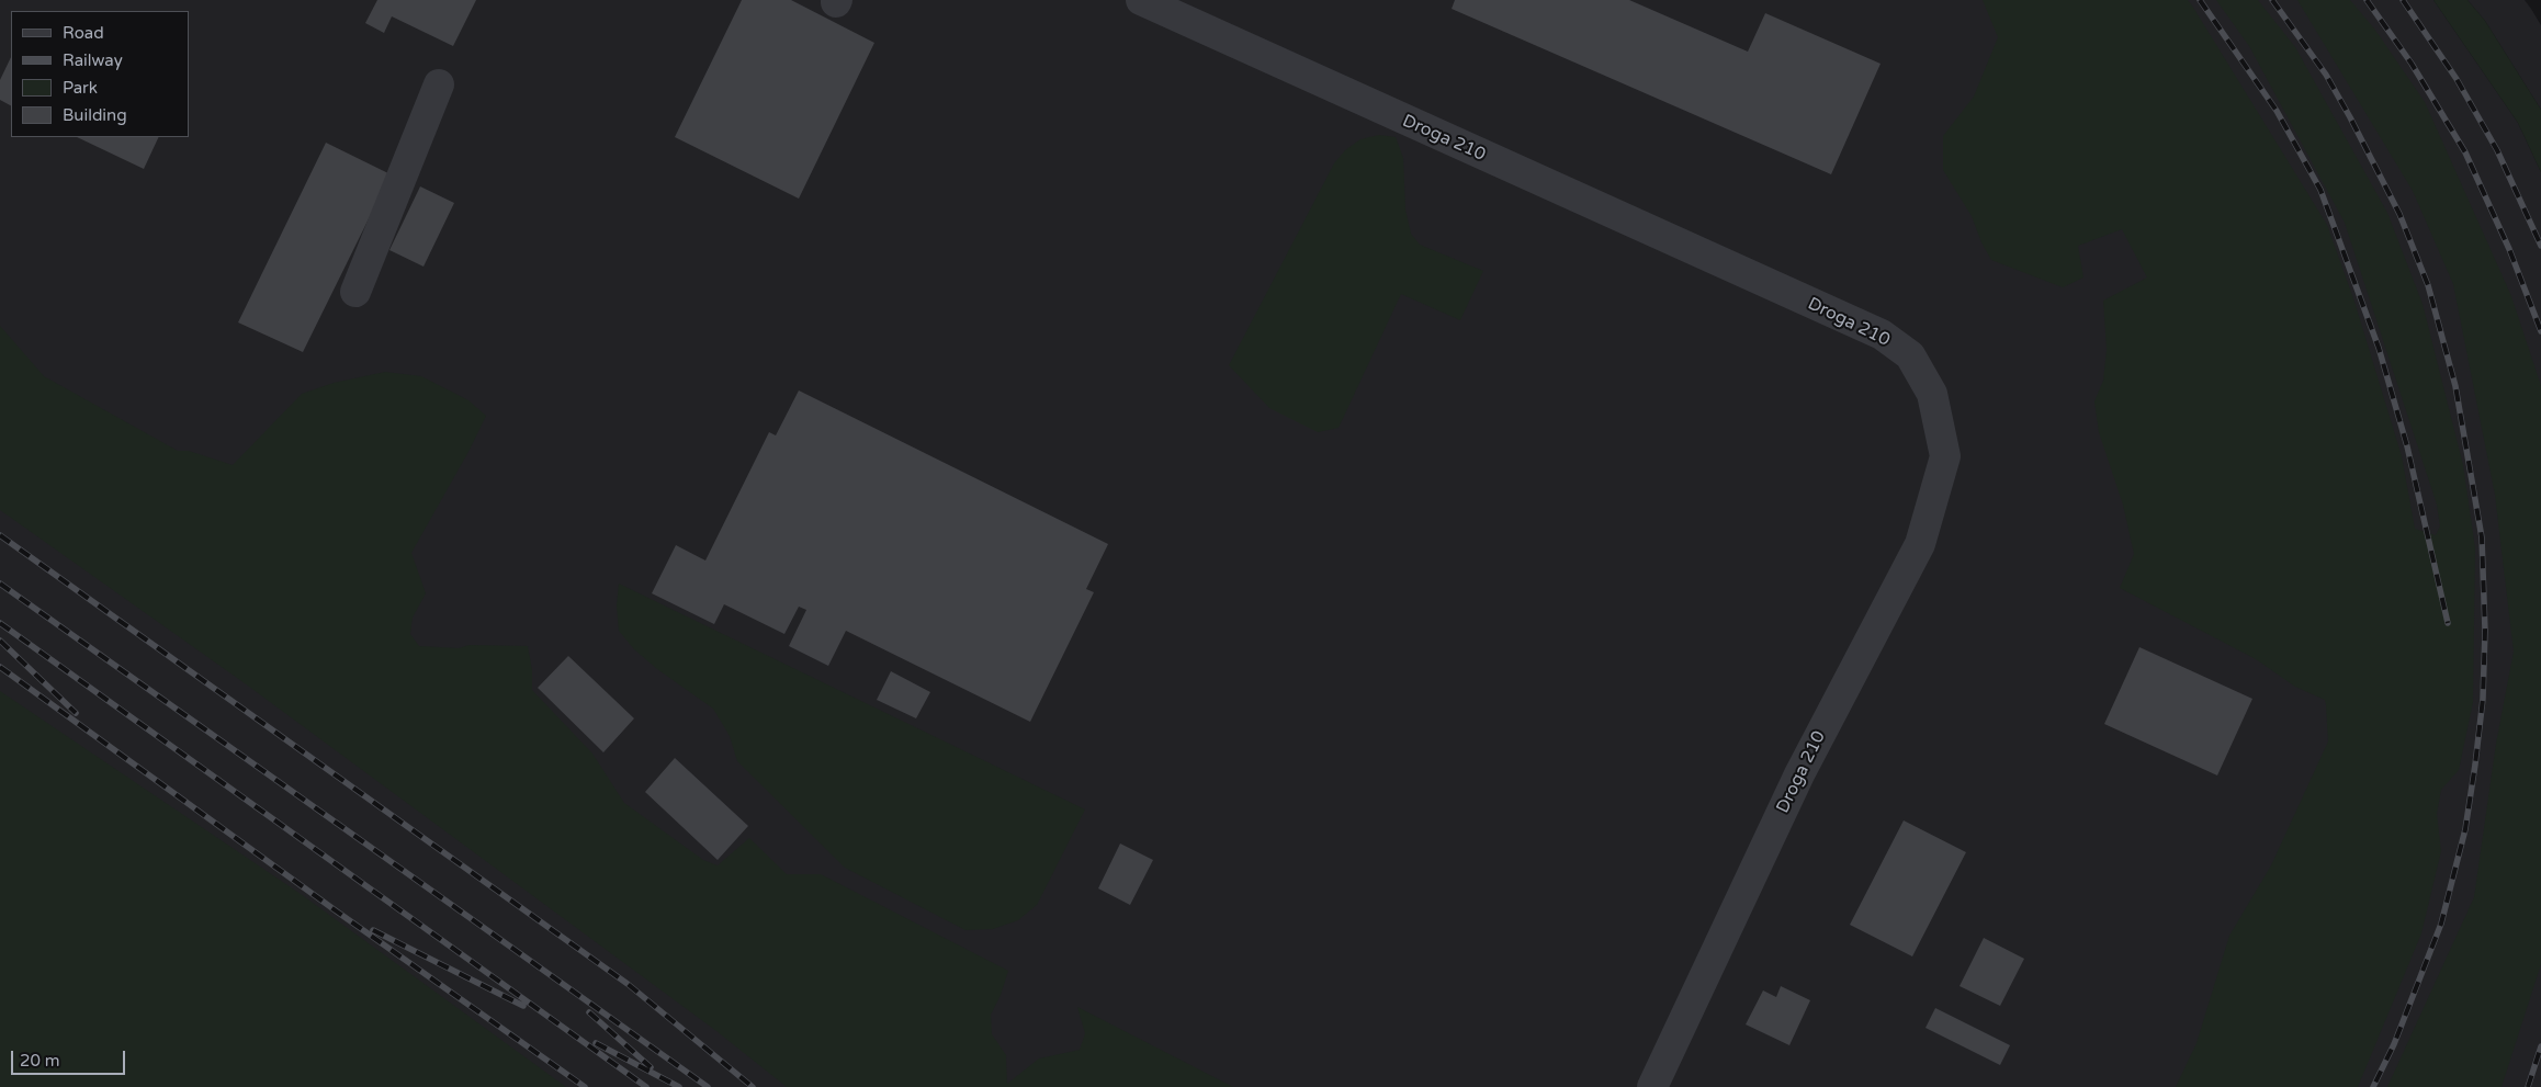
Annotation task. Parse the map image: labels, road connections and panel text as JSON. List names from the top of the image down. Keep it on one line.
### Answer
{"streets":{"lane":["Droga 210"]},"legend":["Road","Railway","Park","Building"],"scale_bar":"20 m"}
